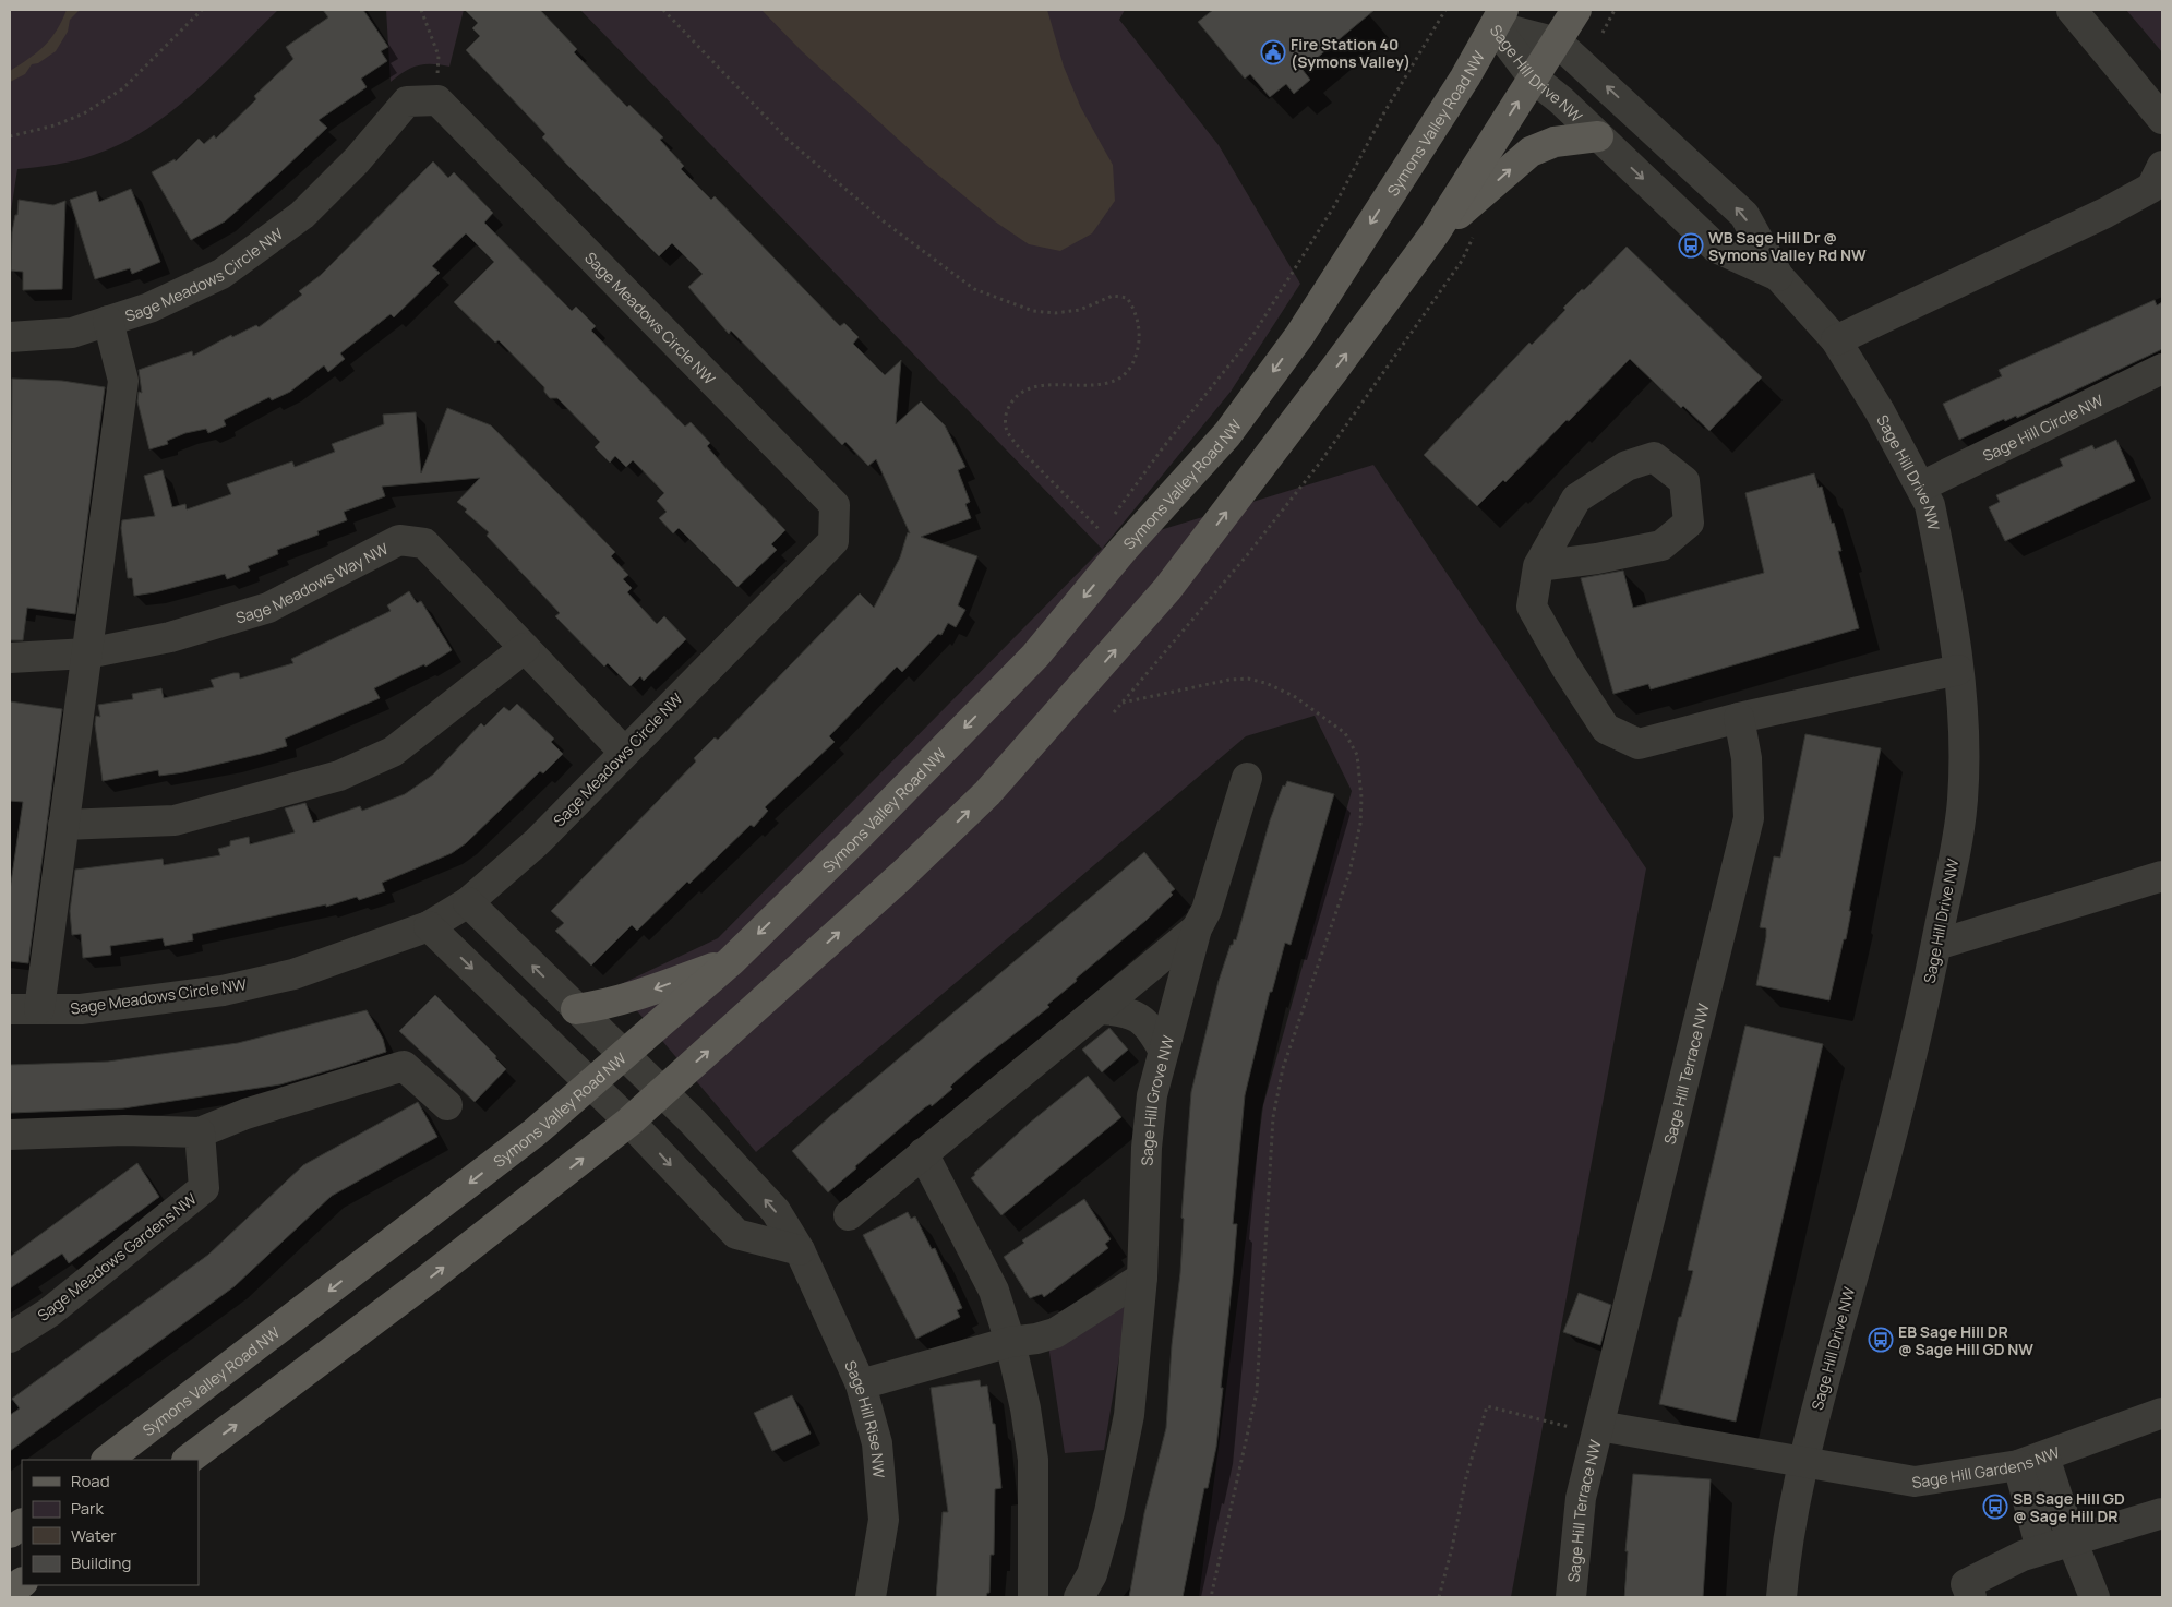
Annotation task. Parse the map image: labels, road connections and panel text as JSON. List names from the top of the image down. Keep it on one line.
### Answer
{"streets":{"main road":["Symons Valley Road NW"],"street":["Sage Hill Drive NW","Sage Meadows Circle NW","Sage Hill Circle NW","Sage Meadows Way NW","Sage Hill Terrace NW","Sage Hill Grove NW","Sage Meadows Gardens NW","Sage Hill Rise NW","Sage Hill Gardens NW"]},"crossings":[["Sage Hill Drive NW","Symons Valley Road NW"],["Sage Hill Drive NW","Sage Hill Circle NW"],["Sage Hill Drive NW","Sage Hill Terrace NW"],["Sage Hill Drive NW","Sage Hill Gardens NW"],["Sage Meadows Circle NW","Sage Meadows Way NW"],["Sage Hill Terrace NW","Sage Hill Gardens NW"]],"places":{"public building":["Fire Station 40 (Symons Valley)"],"bus stop":["WB Sage Hill Dr @ Symons Valley Rd NW","EB Sage Hill DR @ Sage Hill GD NW","SB Sage Hill GD @ Sage Hill DR"]},"legend":["Road","Park","Water","Building"]}
